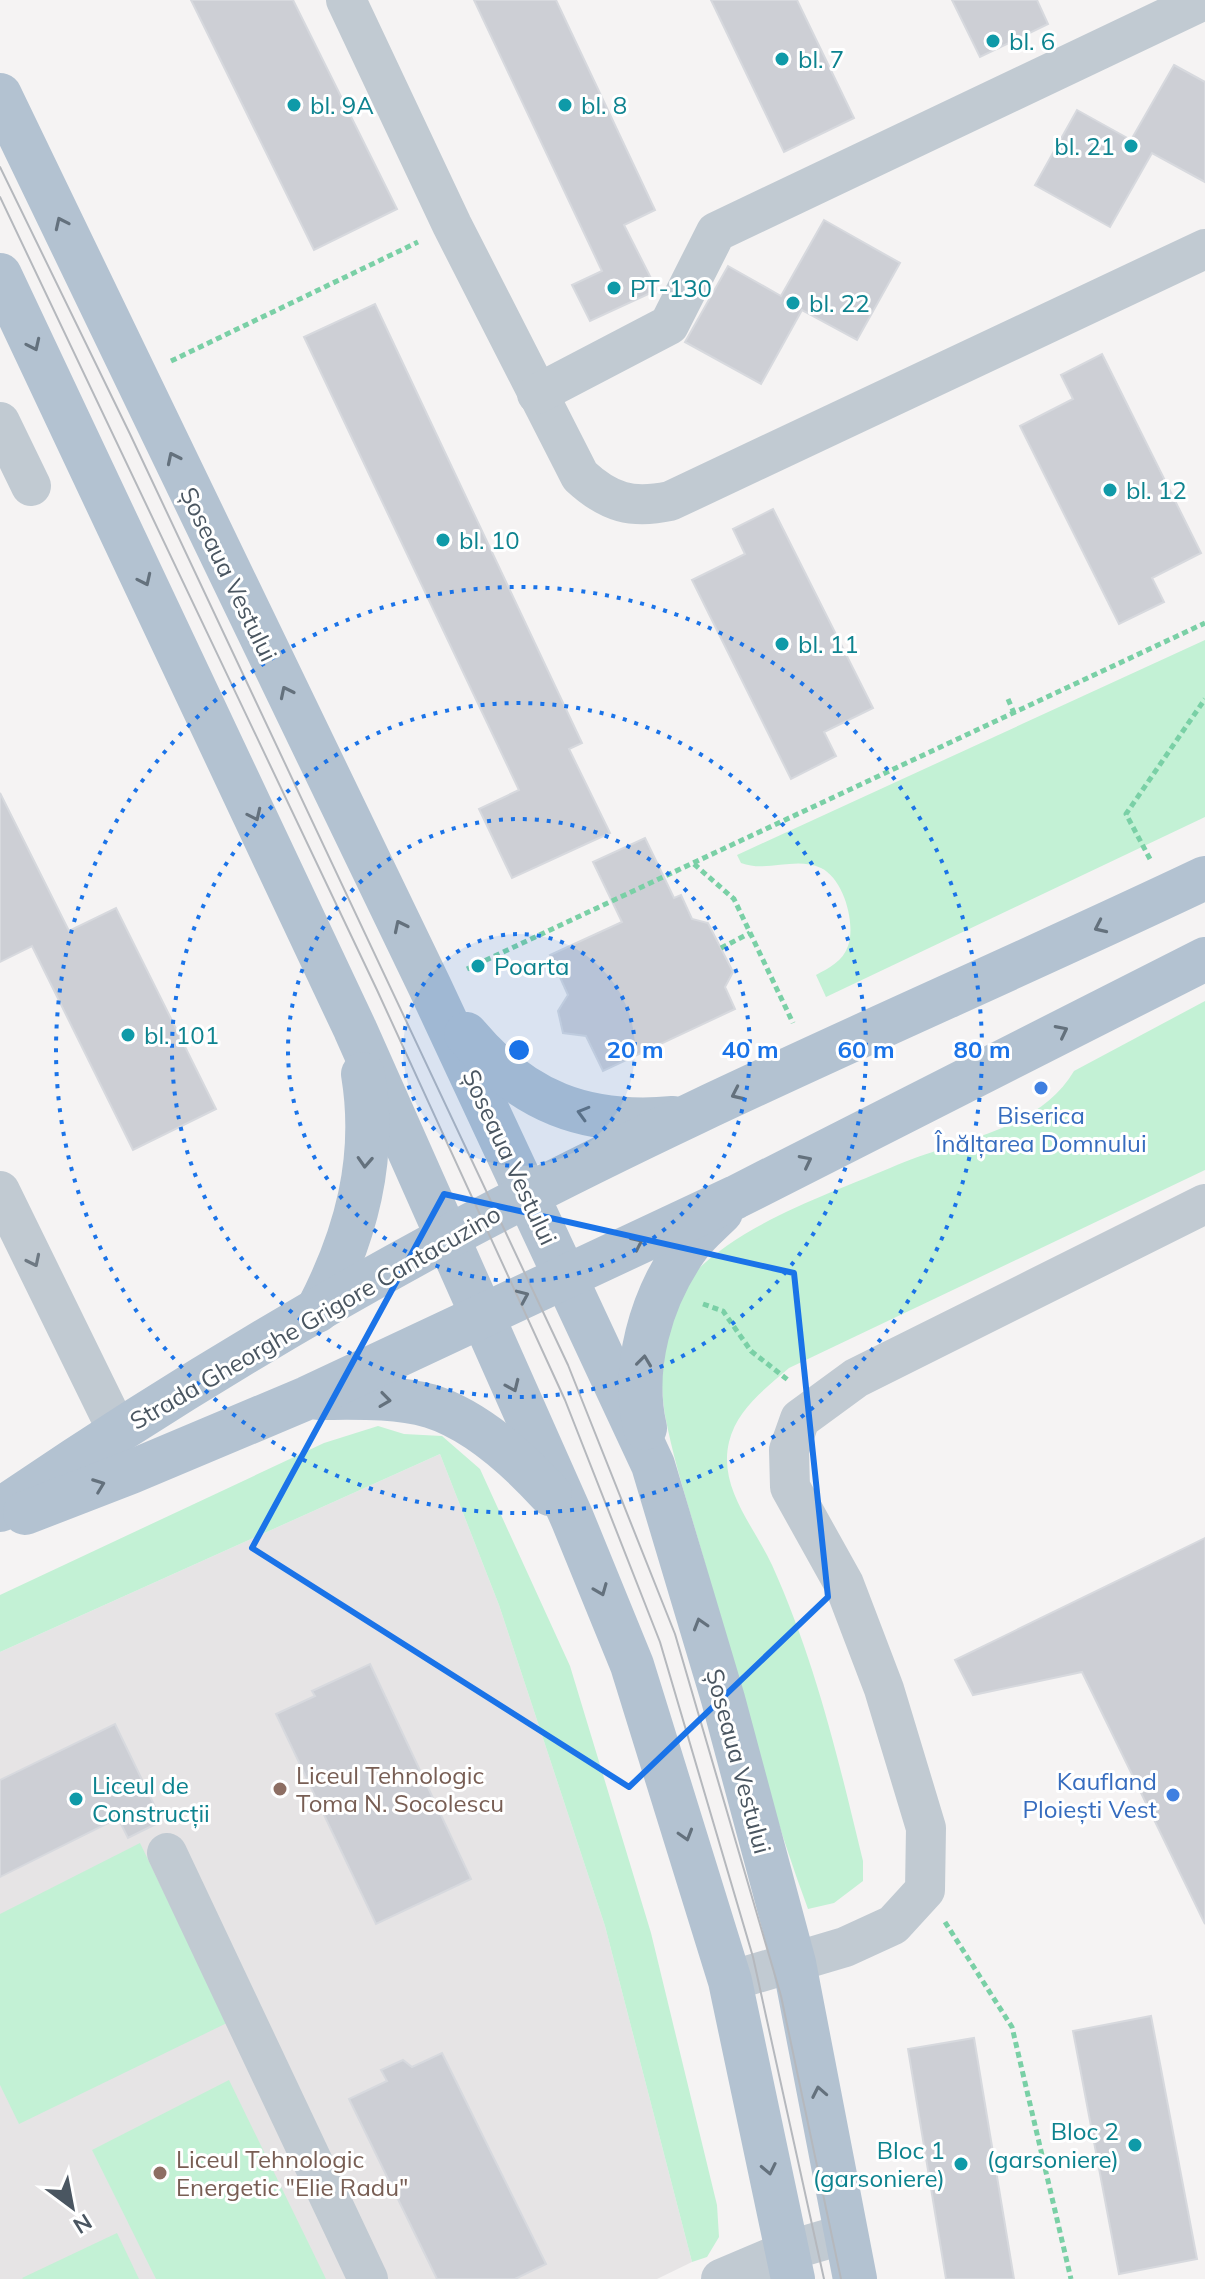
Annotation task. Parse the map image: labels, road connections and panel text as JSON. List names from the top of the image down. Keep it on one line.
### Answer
{"streets":{"main road":["Șoseaua Vestului","Strada Gheorghe Grigore Cantacuzino"]},"crossings":[["Șoseaua Vestului","Strada Gheorghe Grigore Cantacuzino"]],"places":["bl. 6","bl. 7","bl. 9A","bl. 8","bl. 21","PT-130","bl. 22","bl. 12","bl. 10","bl. 11","Poarta","bl. 101","Biserica Înălțarea Domnului","Liceul Tehnologic Toma N. Socolescu","Kaufland Ploiești Vest","Liceul de Construcții","Bloc 2 (garsoniere)","Bloc 1 (garsoniere)","Liceul Tehnologic Energetic \"Elie Radu\""],"north":"bottom right","rings":["20 m","40 m","60 m","80 m"]}
